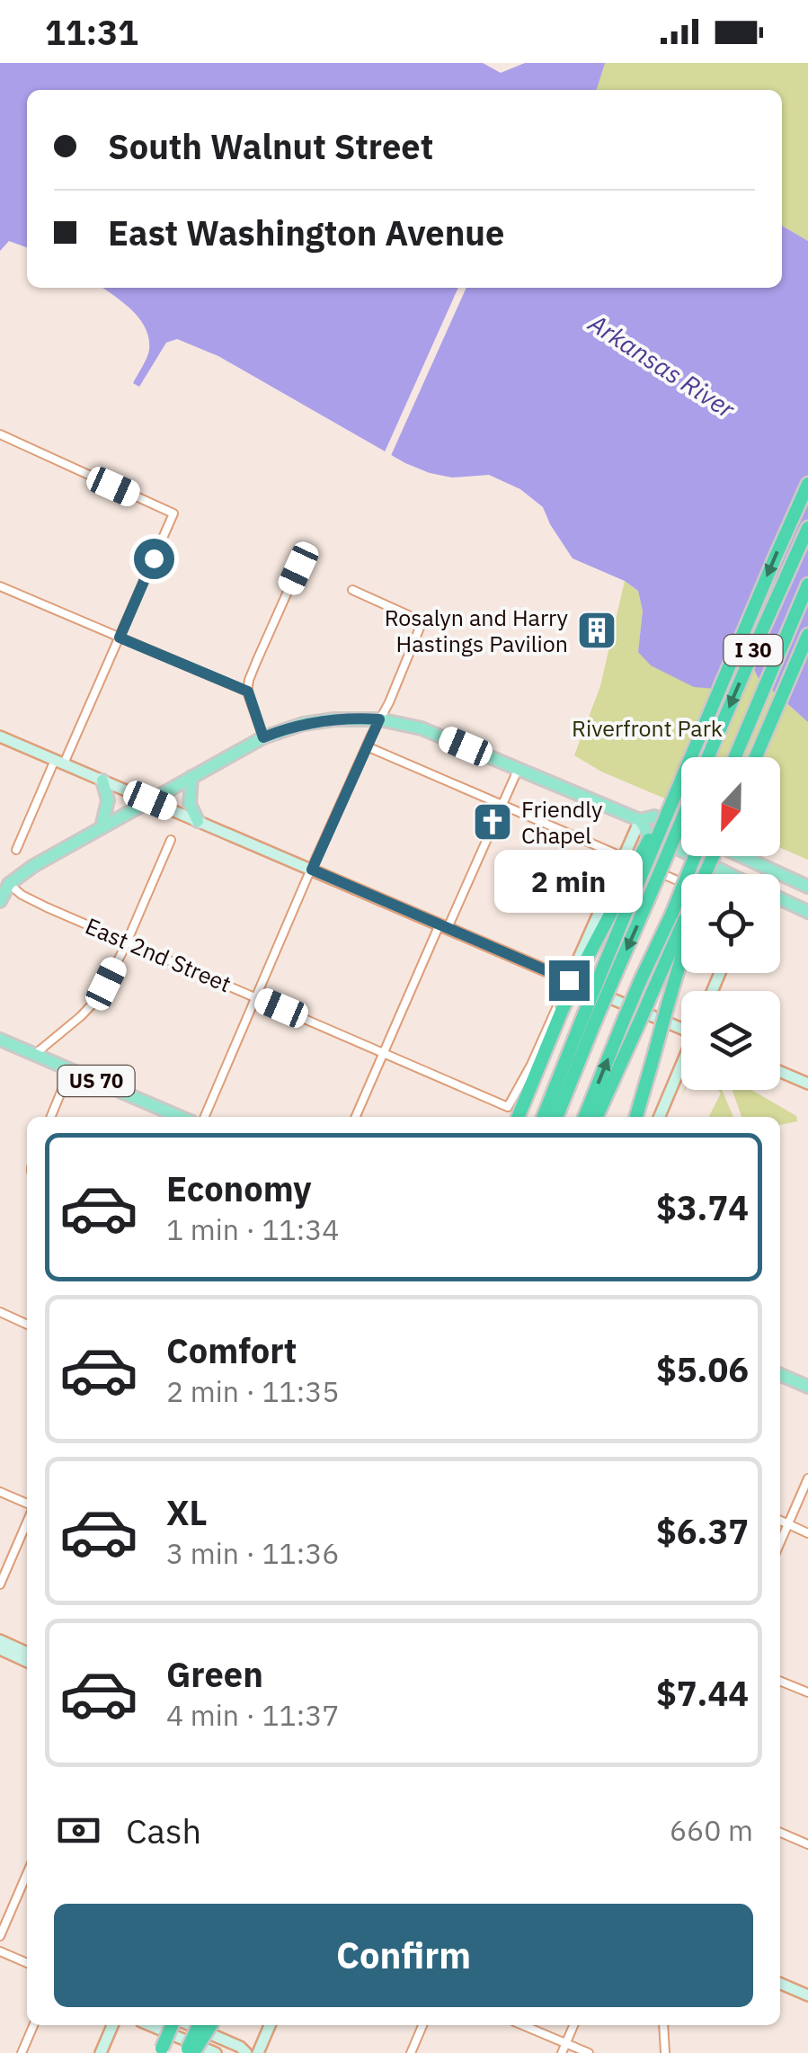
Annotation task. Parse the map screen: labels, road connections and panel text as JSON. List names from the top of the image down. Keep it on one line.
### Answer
{"streets":{"highway":["I 30"],"main road":["US 70"],"street":["East 2nd Street"]},"water":["Arkansas River"],"parks":["Riverfront Park"],"places":{"building":["Rosalyn and Harry Hastings Pavilion"],"church":["Friendly Chapel"]},"north":"bottom","page":{"status":"11:31","banner":["South Walnut Street","East Washington Avenue"],"bubble":"2 min","list":[{"name":"Economy","note":"1 min · 11:34","value":"$3.74"},{"name":"Comfort","note":"2 min · 11:35","value":"$5.06"},{"name":"XL","note":"3 min · 11:36","value":"$6.37"},{"name":"Green","note":"4 min · 11:37","value":"$7.44"}],"pay":["Cash","660 m"],"buttons":"Confirm"}}
